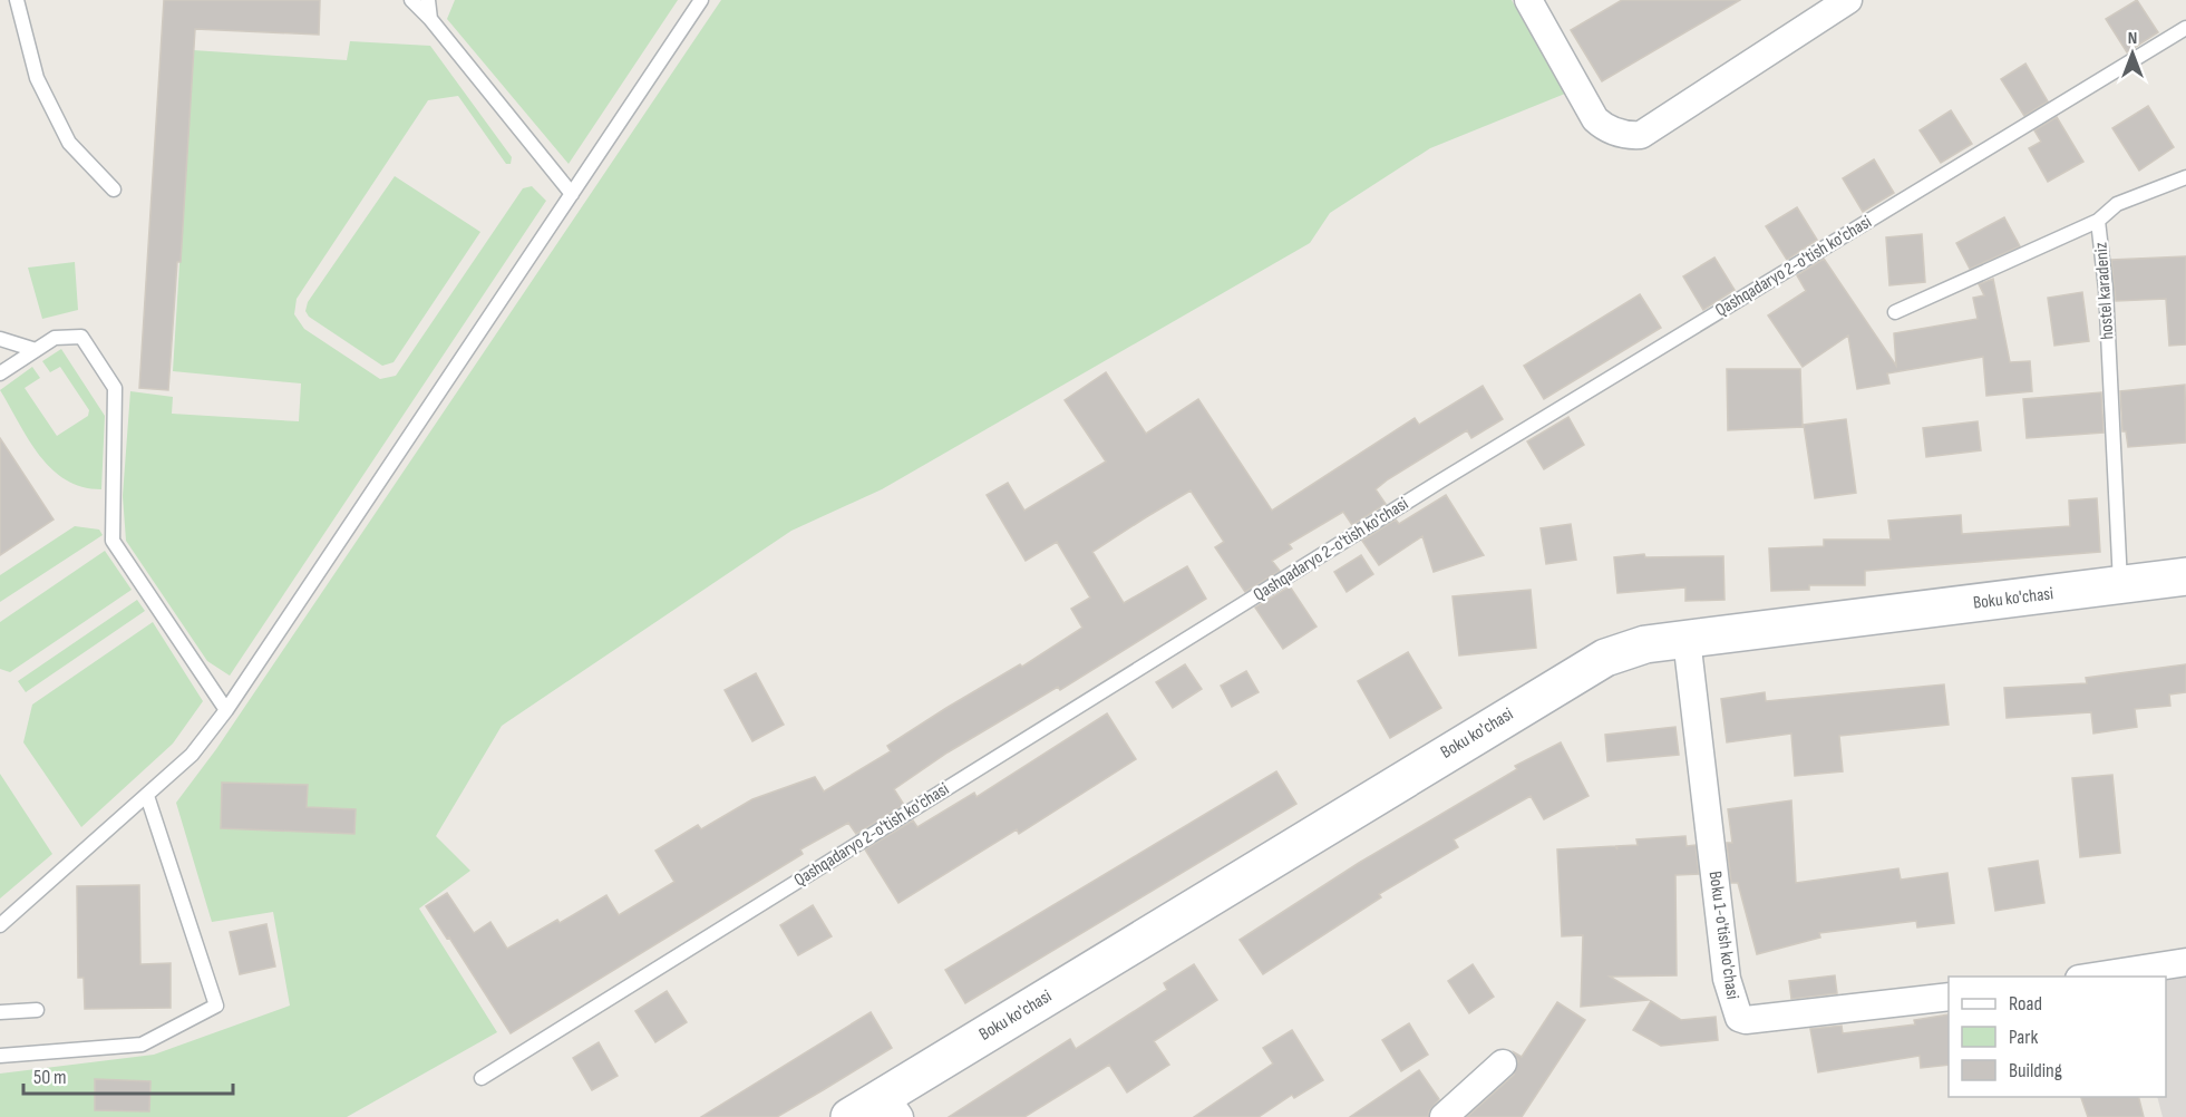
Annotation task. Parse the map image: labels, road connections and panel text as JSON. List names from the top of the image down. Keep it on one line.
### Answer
{"streets":{"street":["Boku ko'chasi","Boku 1-o'tish ko'chasi"],"lane":["Qashqadaryo 2-o'tish ko'chasi","hostel karadeniz"]},"crossings":[["hostel karadeniz","Boku ko'chasi"],["Boku ko'chasi","Boku 1-o'tish ko'chasi"]],"legend":["Road","Park","Building"],"scale_bar":"50 m","north":"top"}
